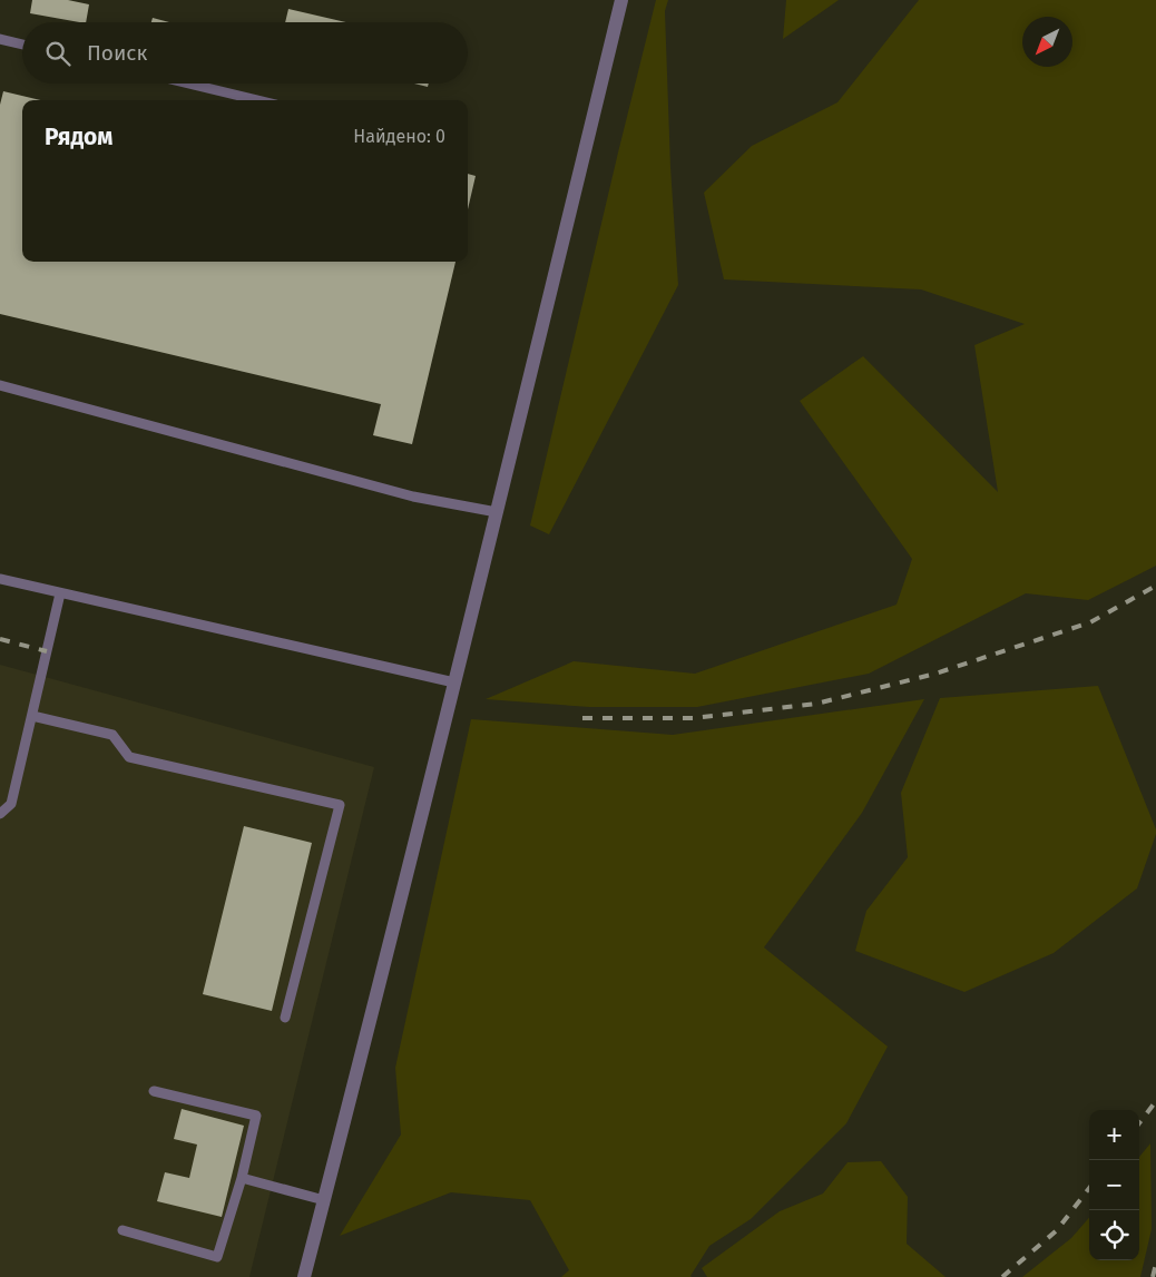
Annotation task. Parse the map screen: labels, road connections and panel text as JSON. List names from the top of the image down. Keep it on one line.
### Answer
{"north":"bottom left","page":{"search":"Поиск","heading":["Рядом","Найдено: 0"],"map_buttons":["+","−"]}}
